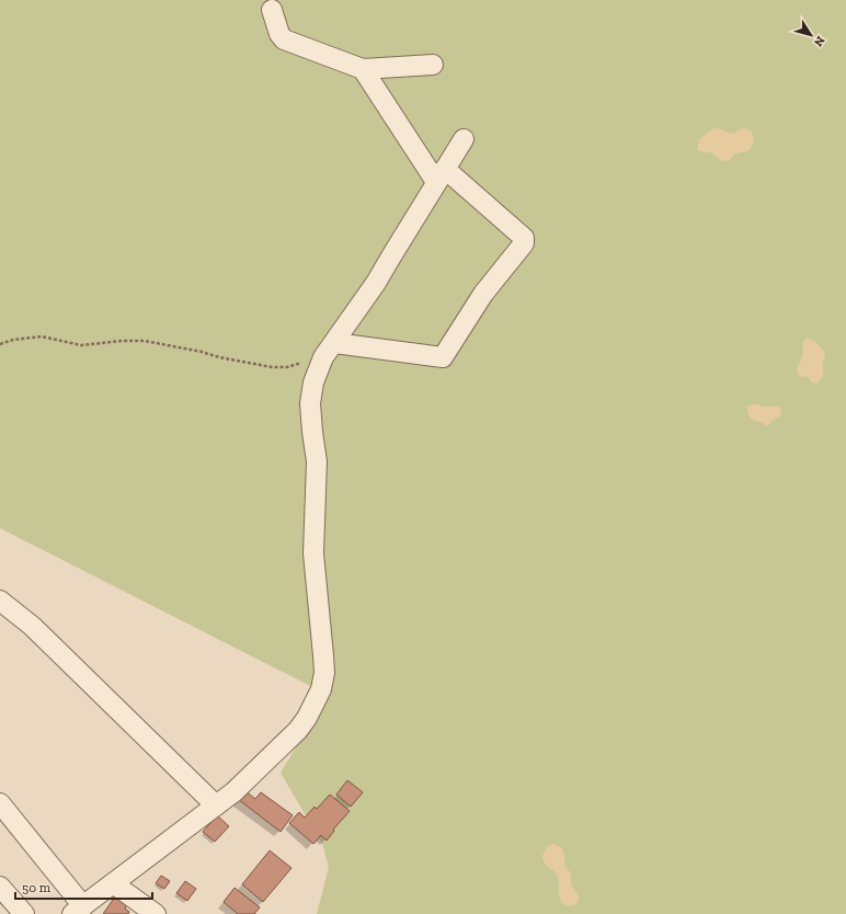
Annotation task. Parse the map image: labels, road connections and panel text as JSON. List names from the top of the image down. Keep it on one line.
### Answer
{"scale_bar":"50 m","north":"bottom right"}
